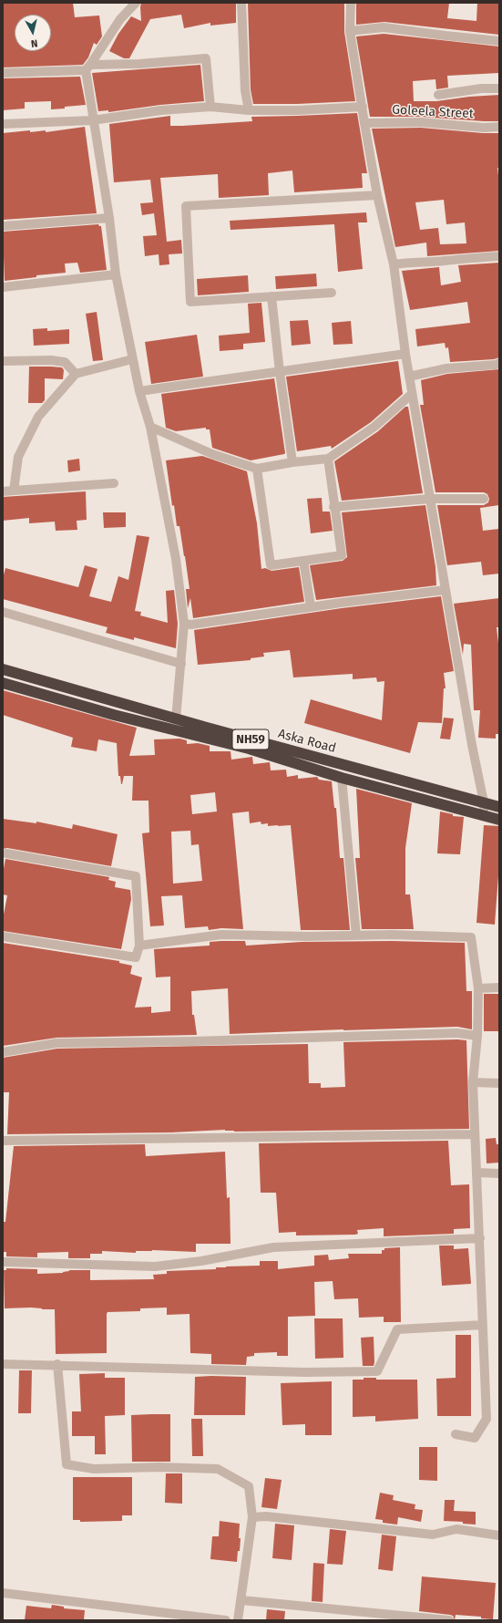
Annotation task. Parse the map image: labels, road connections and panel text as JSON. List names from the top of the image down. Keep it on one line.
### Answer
{"streets":{"highway":["NH59","Aska Road"],"street":["Goleela Street"]},"north":"bottom"}
